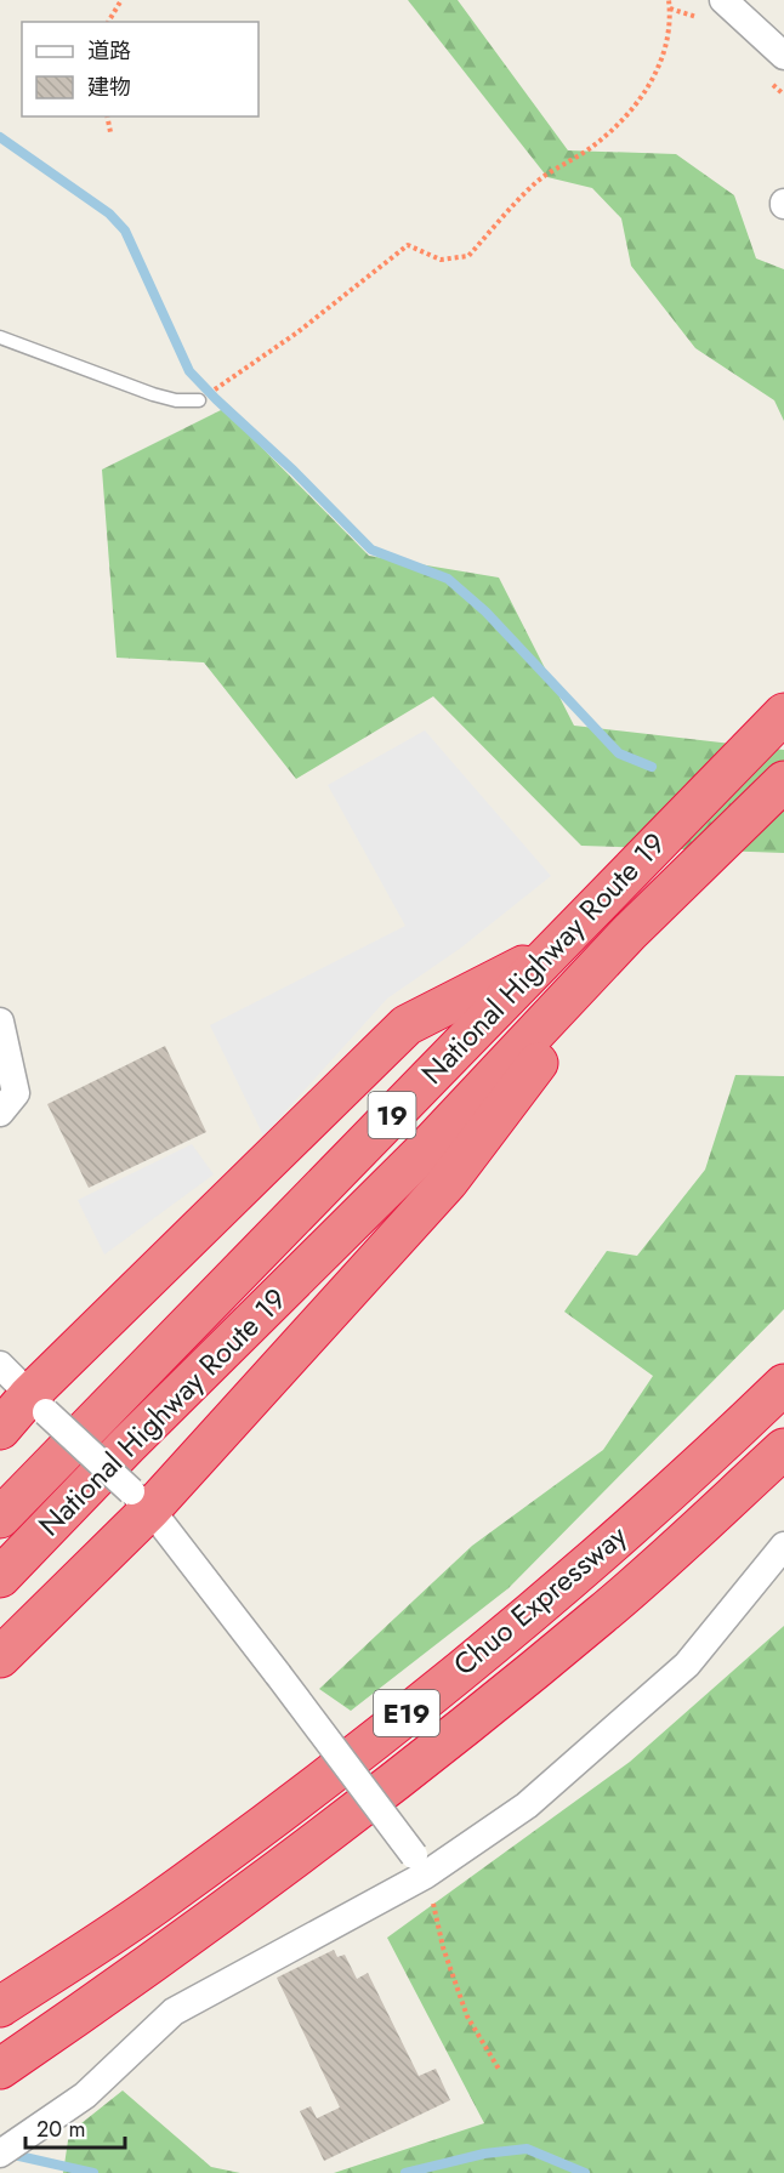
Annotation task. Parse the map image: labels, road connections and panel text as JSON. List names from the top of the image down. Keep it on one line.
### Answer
{"streets":{"highway":["National Highway Route 19","19","Chuo Expressway","E19"]},"legend":["道路","建物"],"scale_bar":"20 m"}
